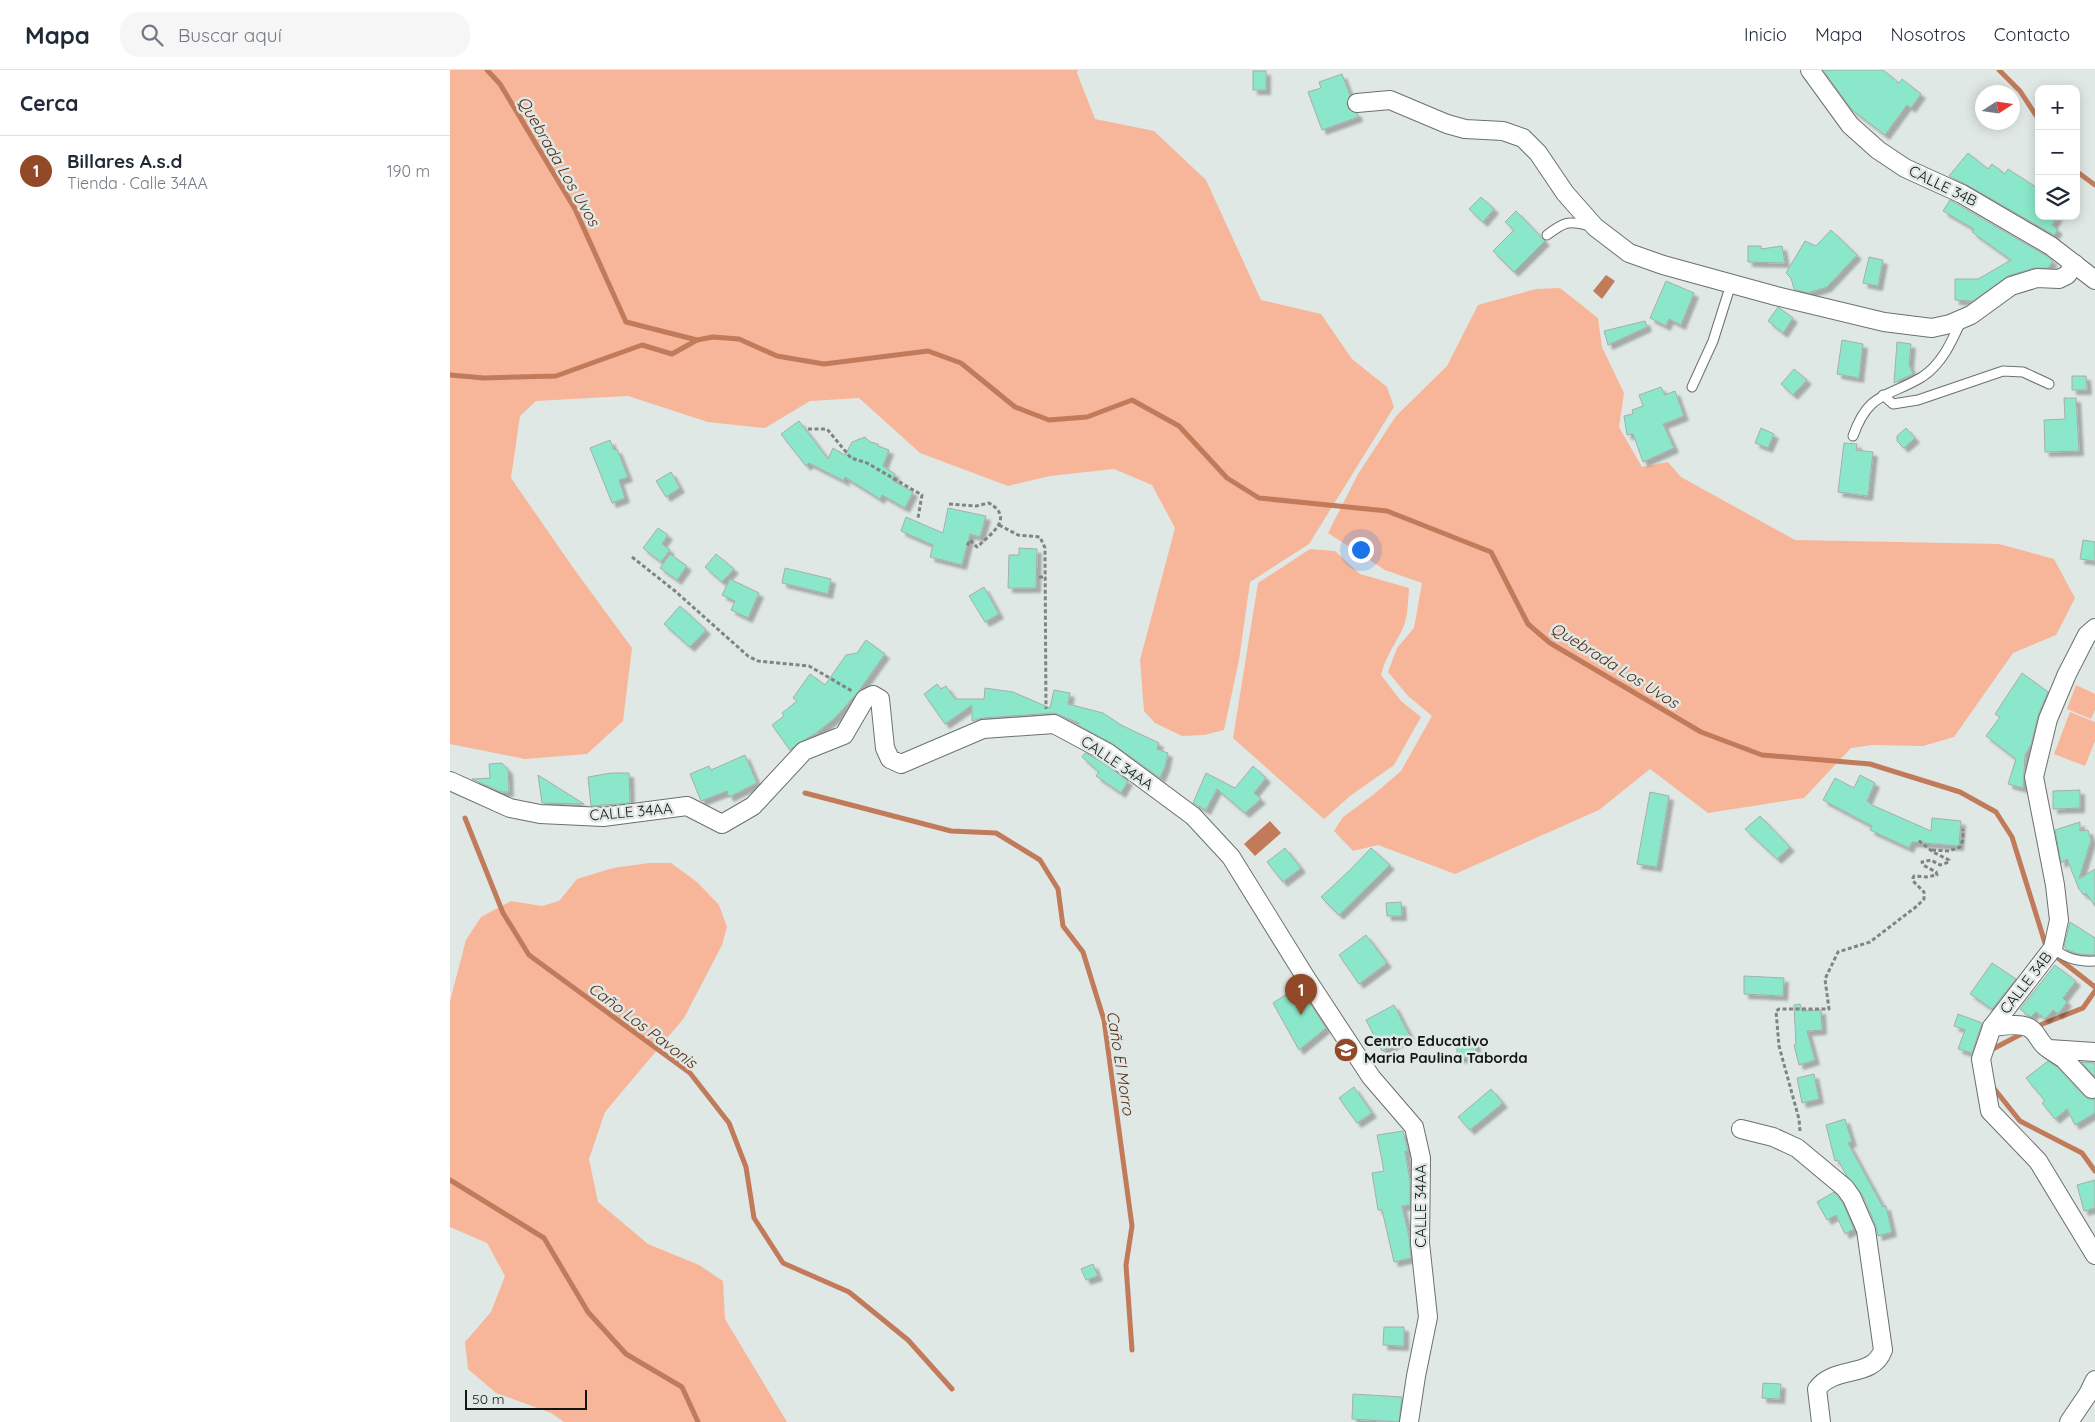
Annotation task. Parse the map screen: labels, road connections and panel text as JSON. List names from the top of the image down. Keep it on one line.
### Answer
{"streets":{"street":["CALLE 34B","CALLE 34AA"]},"water":["Quebrada Los Uvos","Caño Los Pavonis","Caño El Morro"],"places":{"school or university":["Centro Educativo Maria Paulina Taborda"]},"scale_bar":"50 m","north":"right","page":{"header":"Mapa","search":"Buscar aquí","nav":["Inicio","Mapa","Nosotros","Contacto"],"heading":"Cerca","map_buttons":["+","−"],"list":[{"mark":"1","name":"Billares A.s.d","note":"Tienda · Calle 34AA","value":"190 m"}],"pins":"1","scale":"50 m"}}
